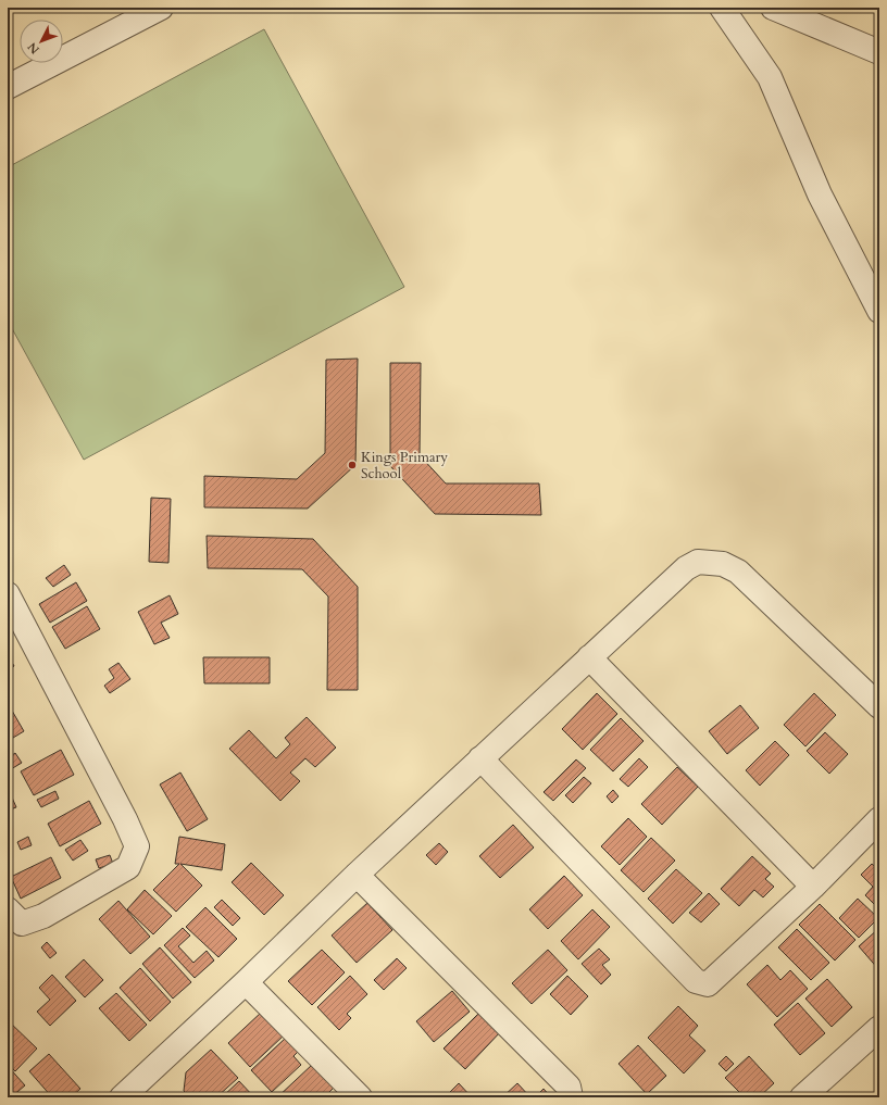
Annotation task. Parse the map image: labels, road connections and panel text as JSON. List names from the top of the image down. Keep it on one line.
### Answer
{"places":["Kings Primary School"],"north":"bottom left"}
